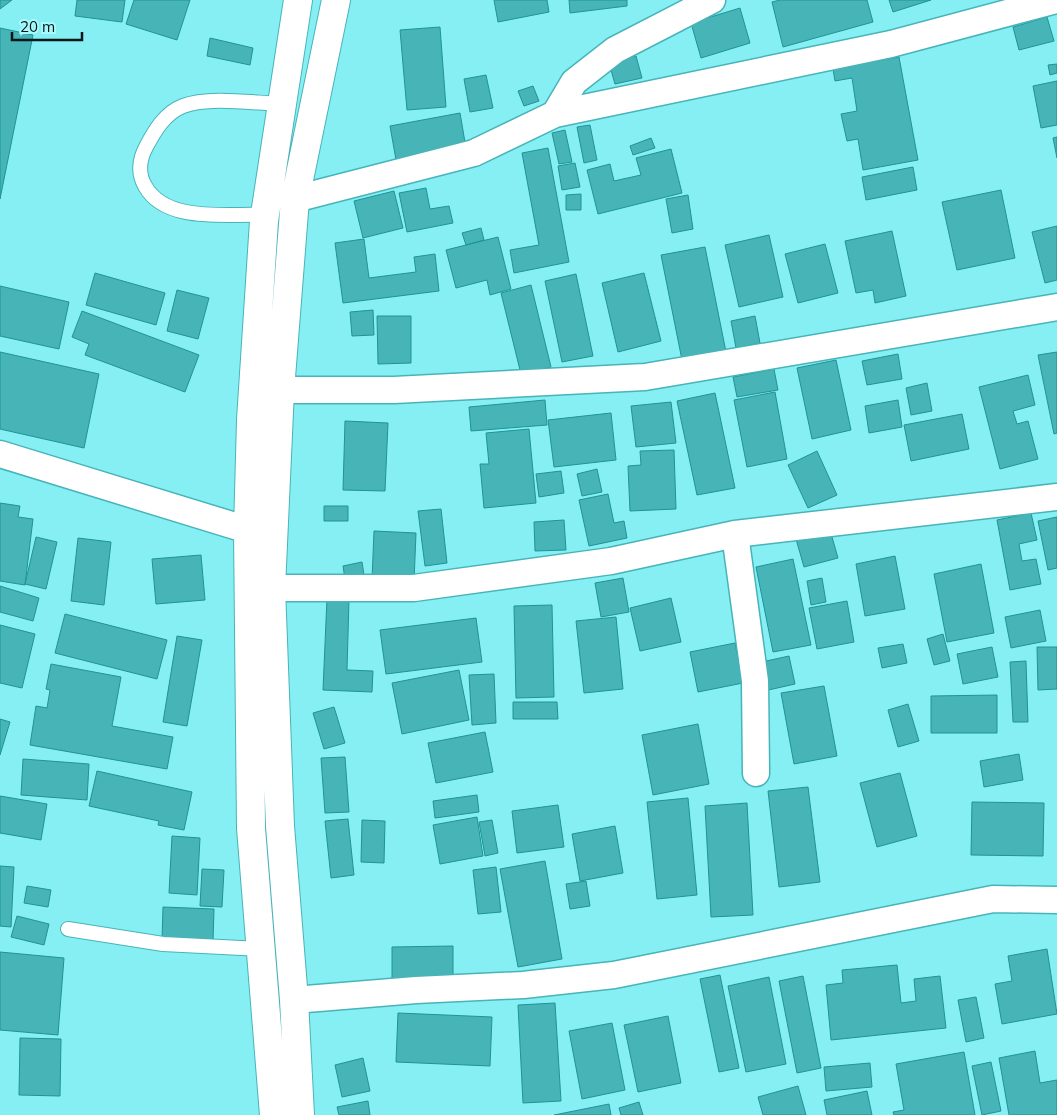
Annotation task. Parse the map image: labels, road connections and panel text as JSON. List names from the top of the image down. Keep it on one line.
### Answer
{"scale_bar":"20 m"}
